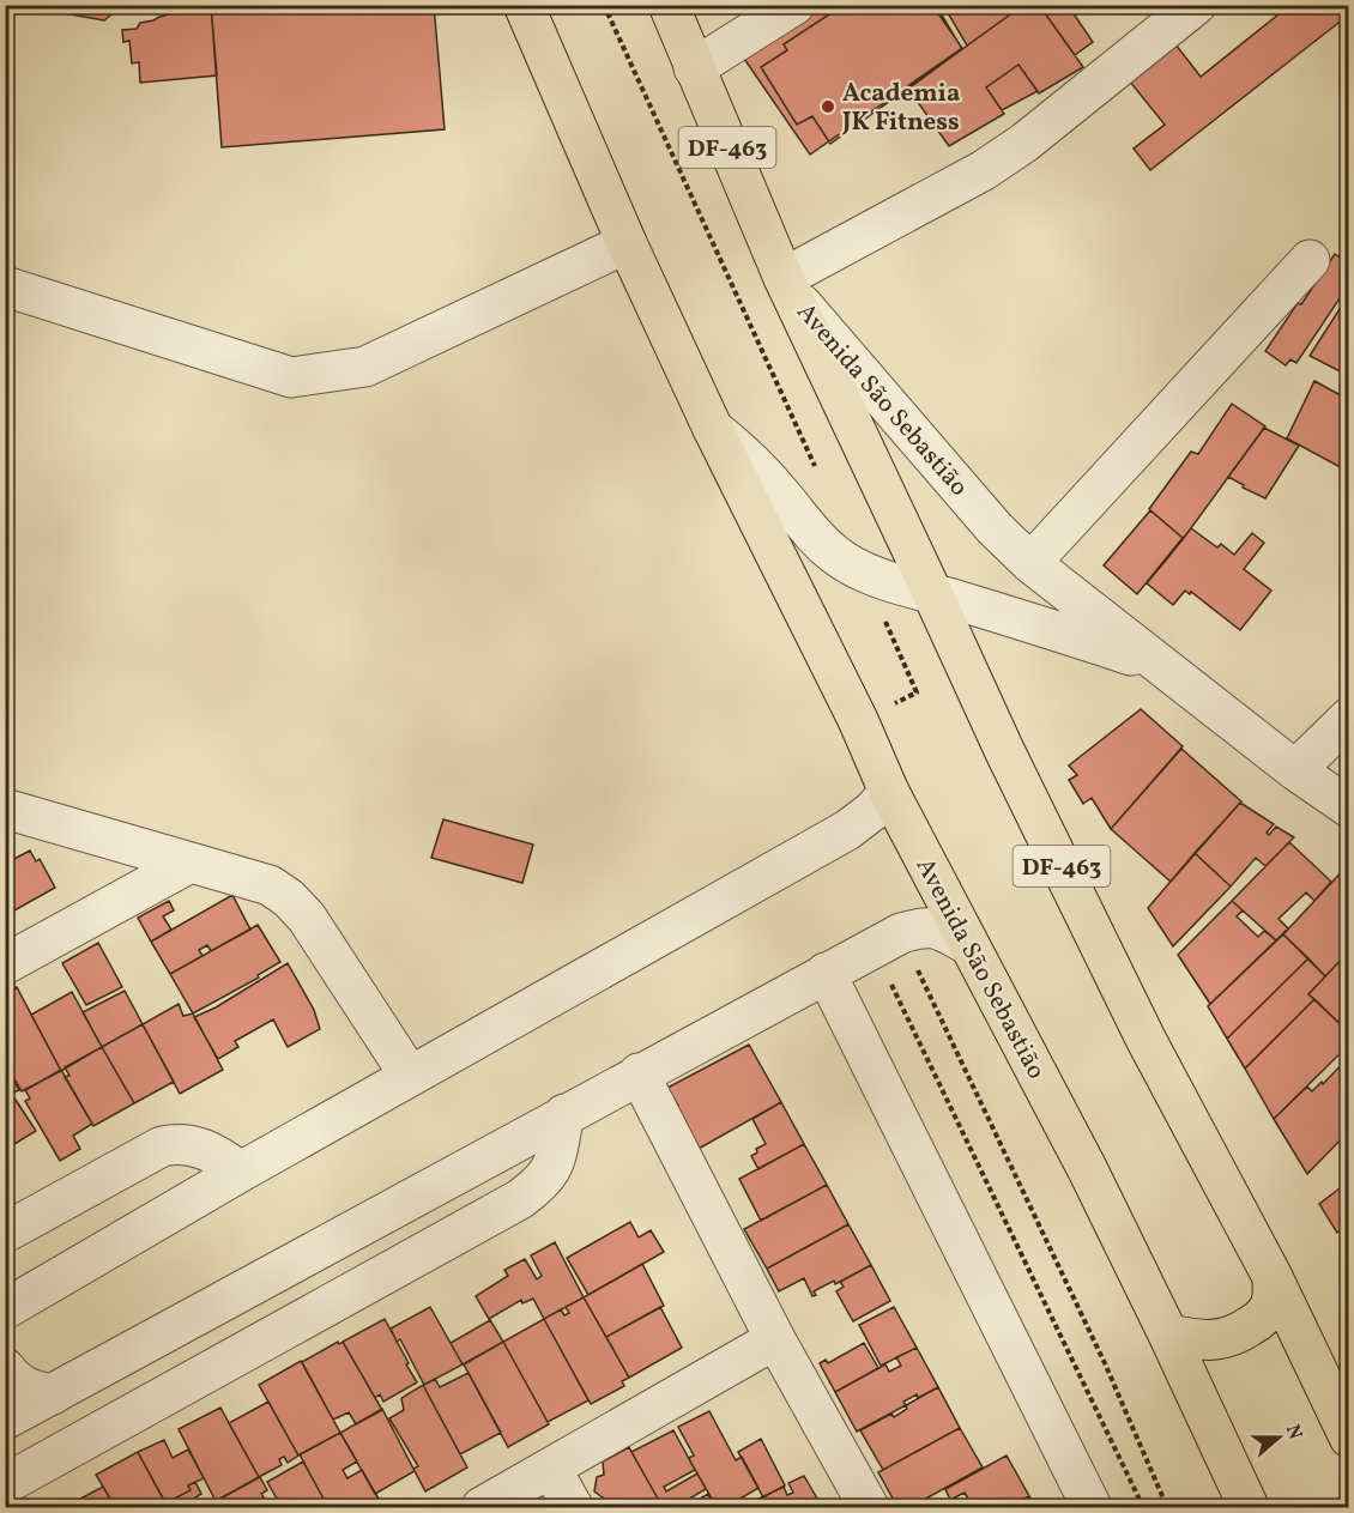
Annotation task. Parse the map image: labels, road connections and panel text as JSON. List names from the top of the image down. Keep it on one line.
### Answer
{"streets":{"main road":["DF-463","Avenida São Sebastião"]},"places":["Academia JK Fitness"],"north":"right"}
